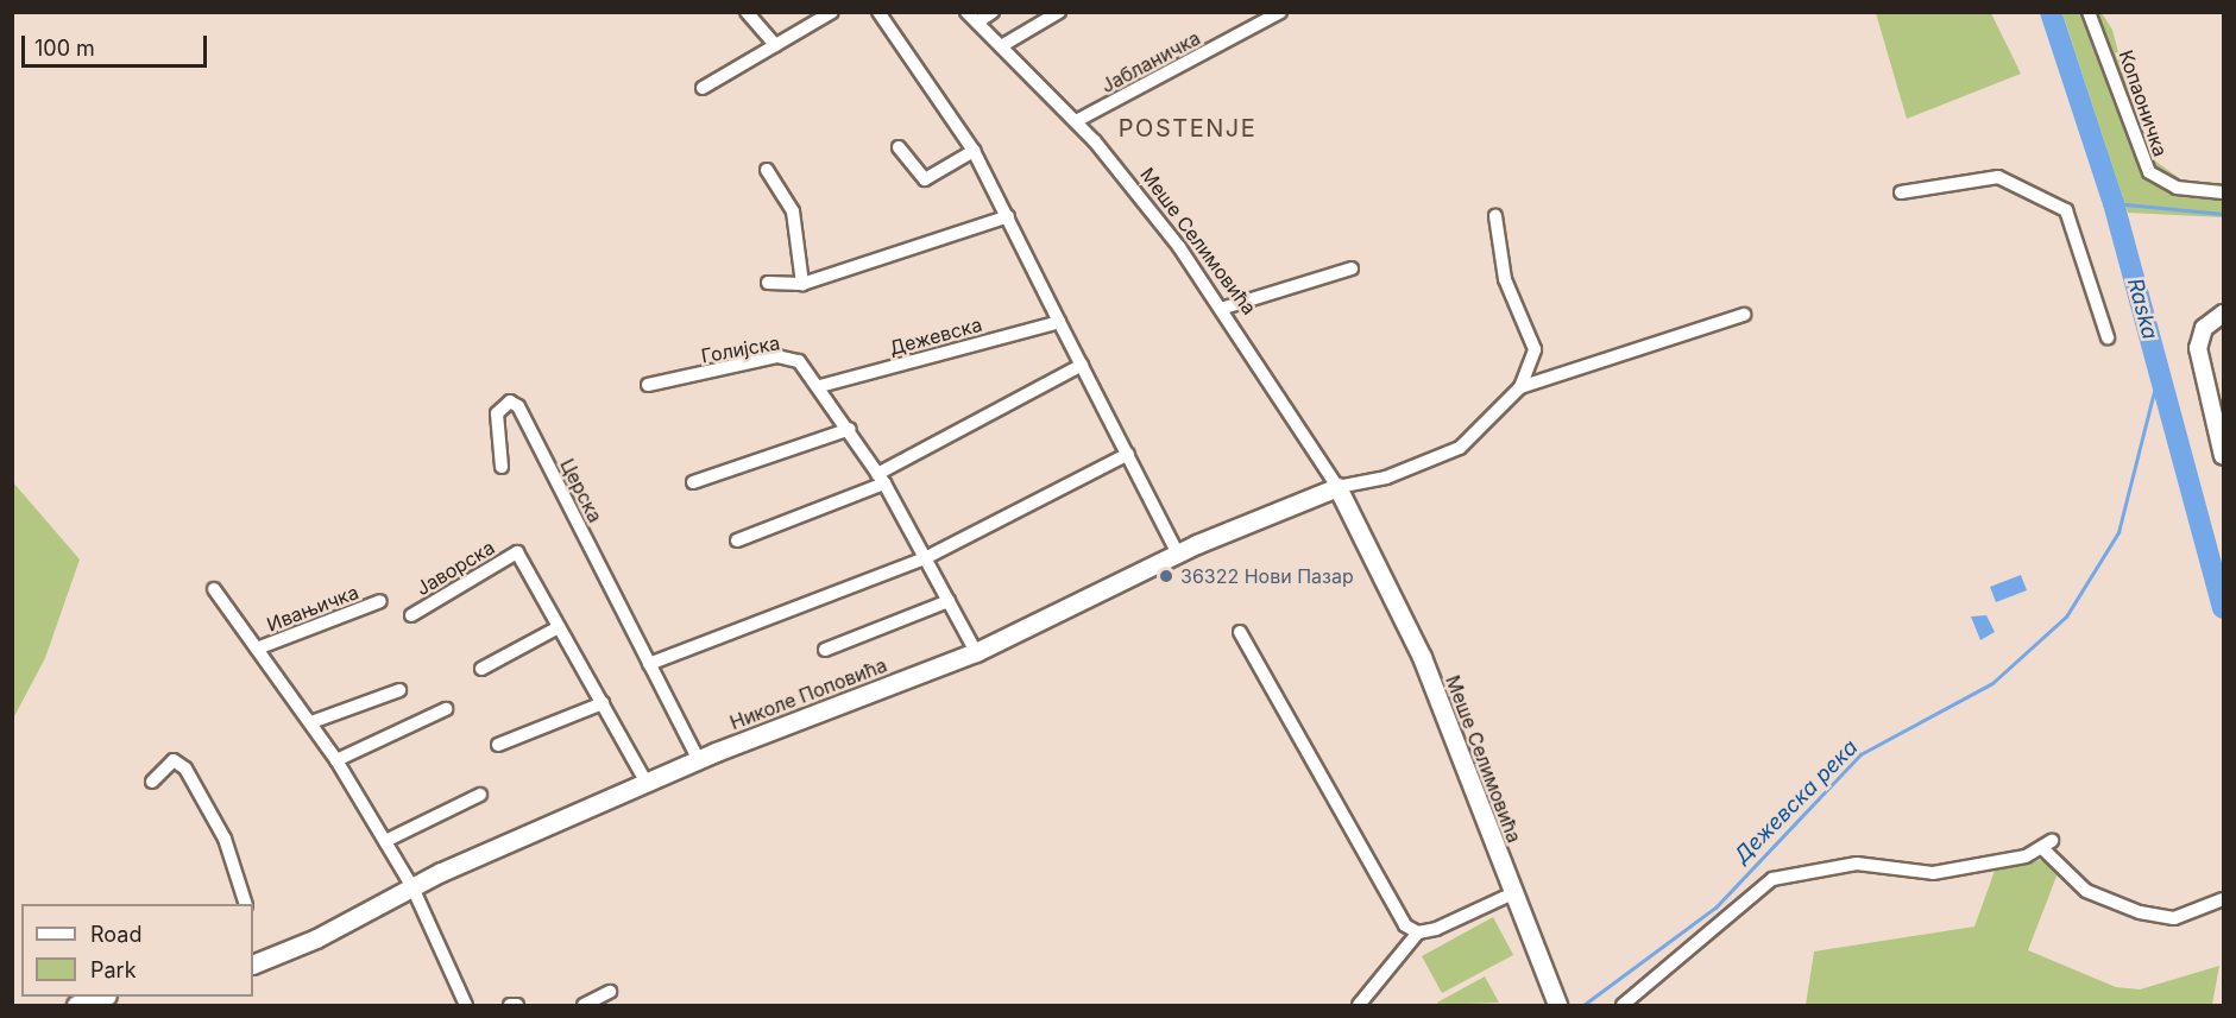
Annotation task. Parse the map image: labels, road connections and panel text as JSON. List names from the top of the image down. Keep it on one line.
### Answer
{"streets":{"main road":["Меше Селимовића","Николе Поповића"],"street":["Јабланичка","Копаоничка","Дежевска","Голијска","Церска","Јаворска","Ивањичка"]},"crossings":[["Јабланичка","Меше Селимовића"],["Меше Селимовића","Николе Поповића"],["Дежевска","Голијска"],["Голијска","Николе Поповића"],["Церска","Николе Поповића"],["Јаворска","Николе Поповића"],["Ивањичка","Николе Поповића"]],"districts":["POSTENJE"],"water":["Raska","Дежевска река"],"places":["36322 Нови Пазар"],"legend":["Road","Park"],"scale_bar":"100 m"}
